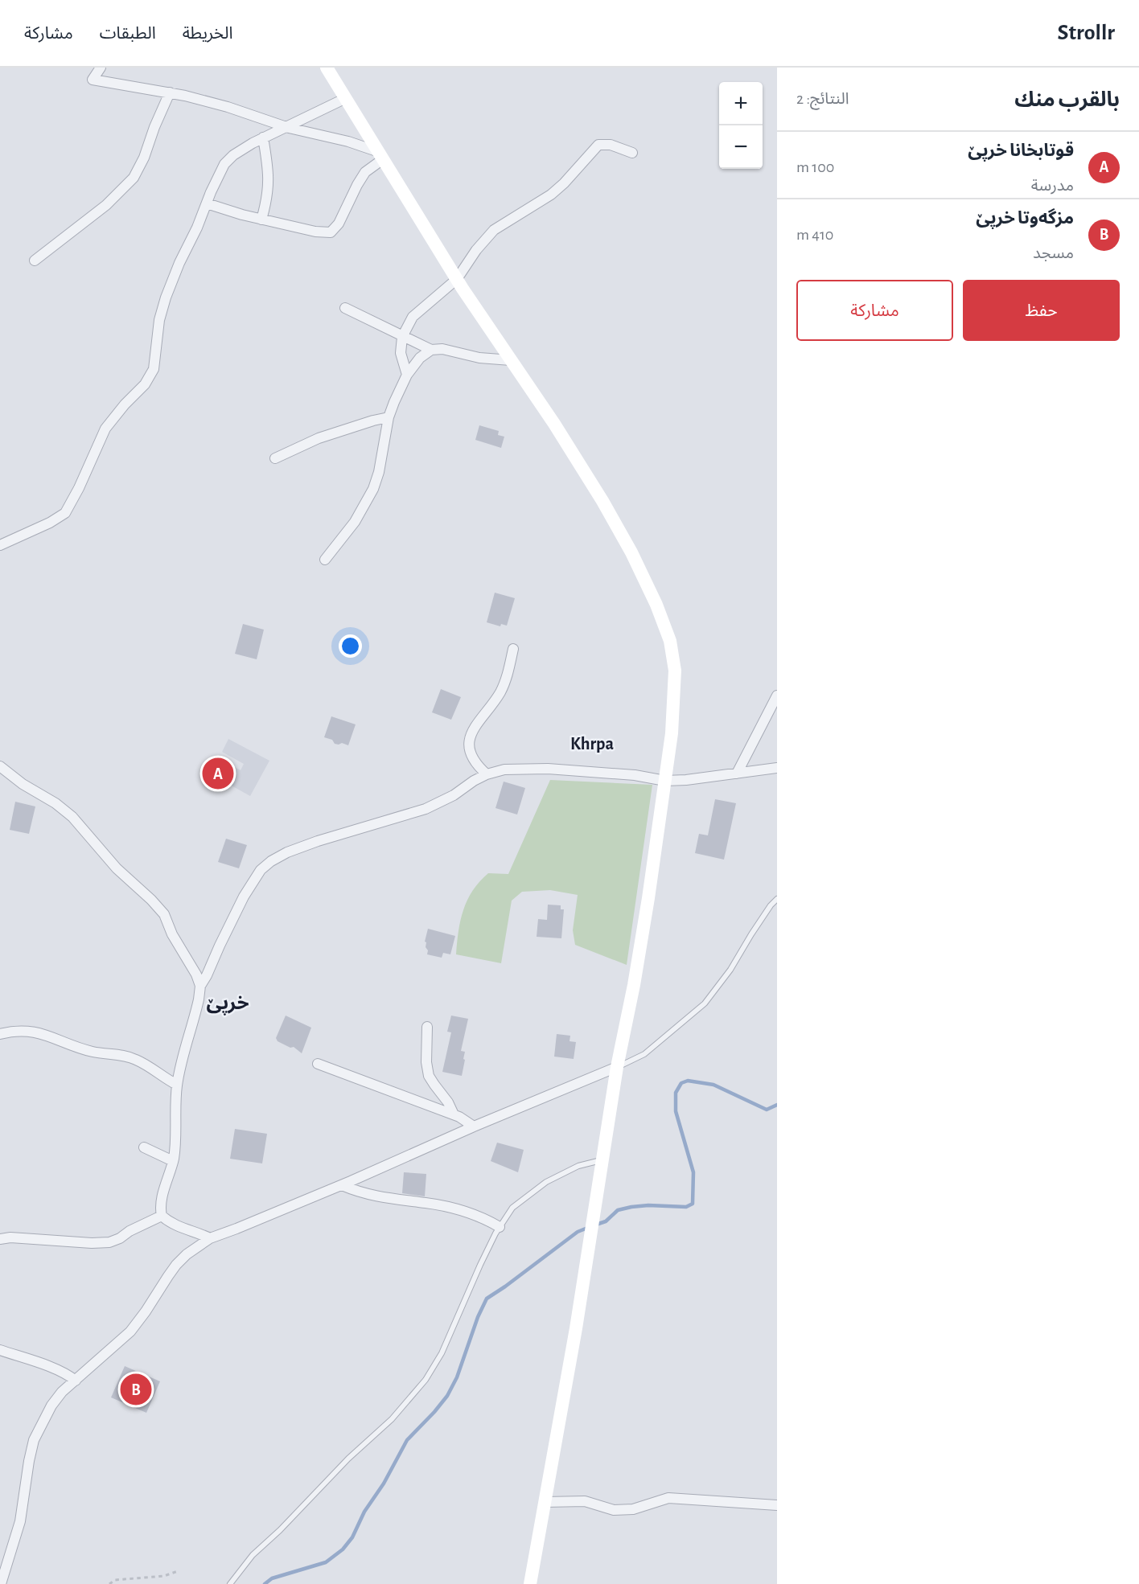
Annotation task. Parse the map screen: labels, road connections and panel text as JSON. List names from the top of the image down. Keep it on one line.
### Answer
{"districts":["Khrpa","خرپێ"],"page":{"header":"Strollr","nav":["الخريطة","الطبقات","مشاركة"],"heading":["بالقرب منك","النتائج: 2"],"map_buttons":["+","−"],"list":[{"mark":"A","name":"قوتابخانا خرپێ","note":"مدرسة","value":"100 m"},{"mark":"B","name":"مزگەوتا خرپێ","note":"مسجد","value":"410 m"}],"buttons":["حفظ","مشاركة"],"pins":["A","B"]}}
